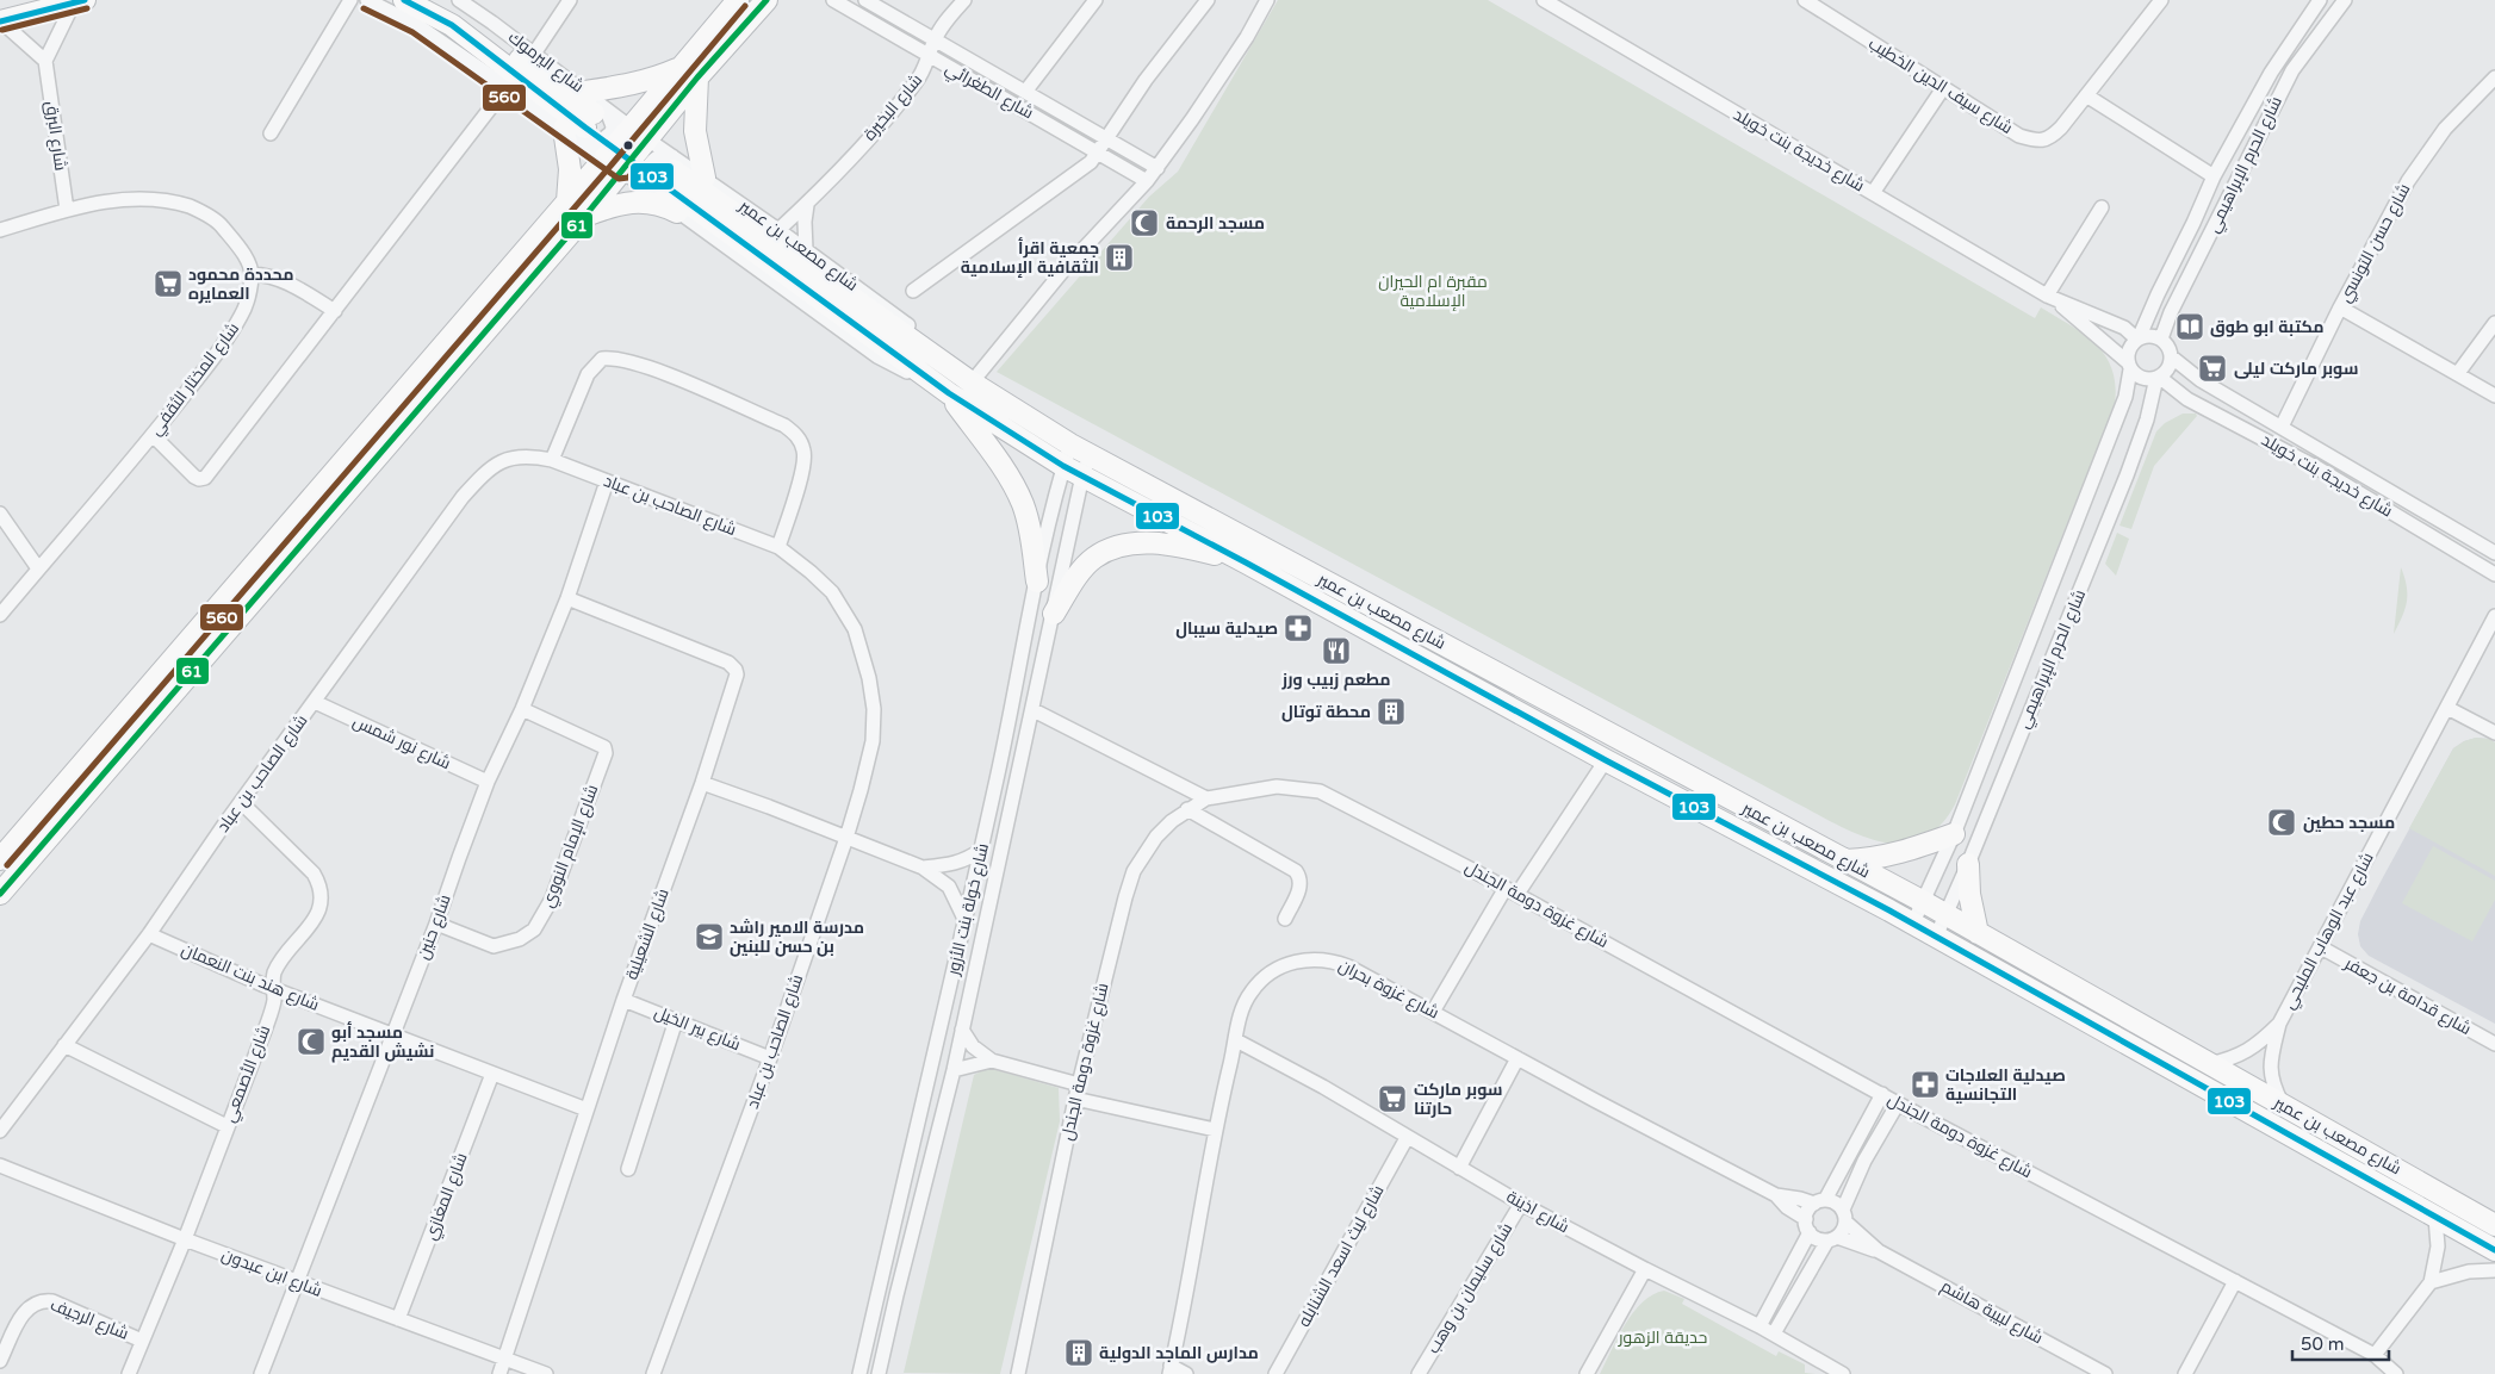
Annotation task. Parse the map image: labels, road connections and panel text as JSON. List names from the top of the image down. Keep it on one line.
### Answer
{"streets":{"highway":["شارع اليرموك","شارع مصعب بن عمير"],"street":["شارع سيف الدين الخطيب","شارع الطغرائي","شارع البخيرة","شارع البرق","شارع خديجة بنت خويلد","شارع الحرم الإبراهيمي","شارع حسن التونسي","شارع المختار الثقفي","شارع الصاحب بن عباد","شارع نور شمس","شارع الإمام النووي","شارع غزوة دومة الجندل","شارع خولة بنت الأزور","شارع حنين","شارع عبد الوهاب المليحي","شارع الشعيلية","شارع هند بنت النعمان","شارع غزوة بحران","شارع قدامة بن جعفر","شارع بير الخيل","شارع الأصمعي","شارع المغازي","شارع اذينة","شارع ليث اسعد الشنابله","شارع ابن عبدون","شارع سليمان بن وهب","شارع لبيبة هاشم","شارع الرجيف"]},"crossings":[["شارع اليرموك","شارع مصعب بن عمير"],["شارع الطغرائي","شارع البخيرة"],["شارع البخيرة","شارع مصعب بن عمير"],["شارع خديجة بنت خويلد","شارع الحرم الإبراهيمي"],["شارع خديجة بنت خويلد","شارع حسن التونسي"],["شارع الحرم الإبراهيمي","شارع مصعب بن عمير"],["شارع مصعب بن عمير","شارع خولة بنت الأزور"],["شارع مصعب بن عمير","شارع عبد الوهاب المليحي"],["شارع الصاحب بن عباد","شارع نور شمس"],["شارع الصاحب بن عباد","شارع حنين"],["شارع الصاحب بن عباد","شارع هند بنت النعمان"],["شارع الصاحب بن عباد","شارع بير الخيل"],["شارع الصاحب بن عباد","شارع الأصمعي"],["شارع نور شمس","شارع حنين"],["شارع الإمام النووي","شارع حنين"],["شارع حنين","شارع الشعيلية"],["شارع حنين","شارع هند بنت النعمان"],["شارع حنين","شارع ابن عبدون"],["شارع عبد الوهاب المليحي","شارع قدامة بن جعفر"],["شارع الشعيلية","شارع هند بنت النعمان"],["شارع الشعيلية","شارع بير الخيل"],["شارع الشعيلية","شارع ابن عبدون"],["شارع هند بنت النعمان","شارع الأصمعي"],["شارع هند بنت النعمان","شارع المغازي"],["شارع غزوة بحران","شارع اذينة"],["شارع غزوة بحران","شارع لبيبة هاشم"],["شارع الأصمعي","شارع ابن عبدون"],["شارع الأصمعي","شارع الرجيف"],["شارع المغازي","شارع ابن عبدون"],["شارع اذينة","شارع ليث اسعد الشنابله"],["شارع اذينة","شارع سليمان بن وهب"]],"parks":["مقبرة ام الحيران الإسلامية","حديقة الزهور"],"places":{"mosque":["مسجد الرحمة","مسجد حطين","مسجد أبو نشيش القديم"],"building":["جمعية اقرأ الثقافية الإسلامية","محطة توتال","مدارس الماجد الدولية"],"supermarket":["محددة محمود العمايره","سوبر ماركت ليلى","سوبر ماركت حارتنا"],"library":["مكتبة ابو طوق"],"pharmacy":["صيدلية سيبال","صيدلية العلاجات التجانسية"],"restaurant":["مطعم زبيب ورز"],"school or university":["مدرسة الامير راشد بن حسن للبنين"]},"lines":["transit line 103","transit line 61","transit line 560"],"scale_bar":"50 m"}
